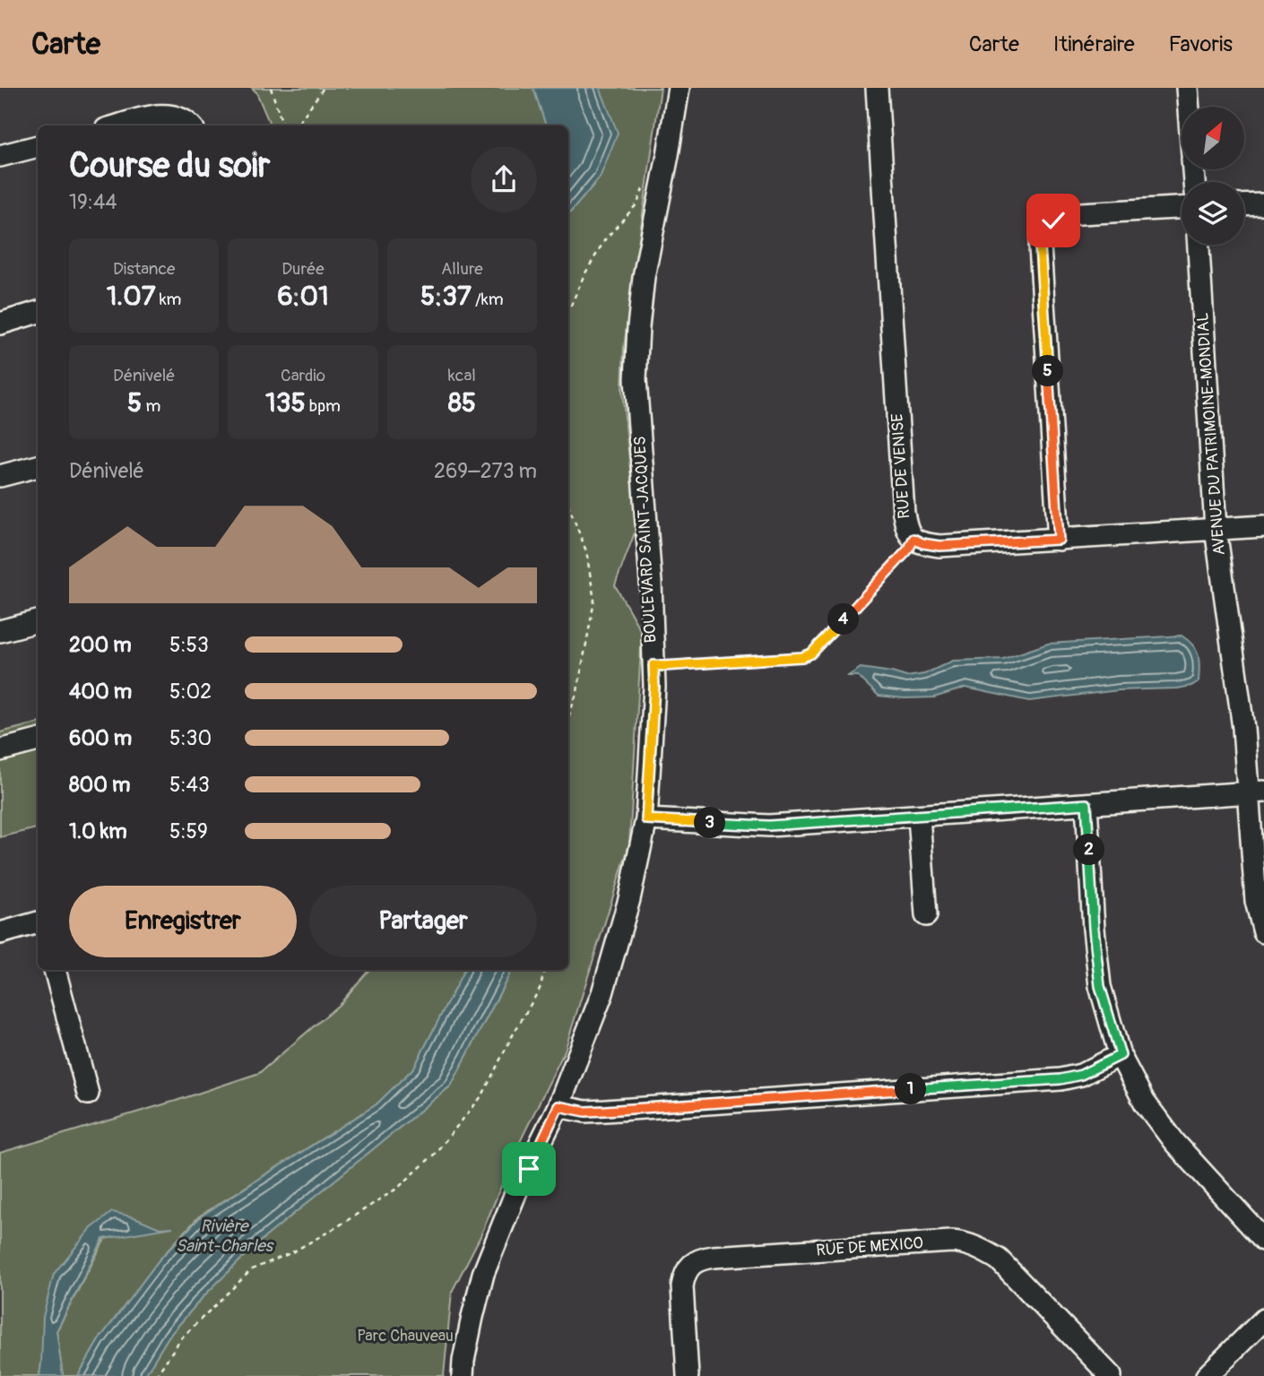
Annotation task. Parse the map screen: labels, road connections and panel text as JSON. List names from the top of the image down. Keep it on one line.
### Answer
{"streets":{"street":["AVENUE DU PATRIMOINE-MONDIAL","RUE DE VENISE","BOULEVARD SAINT-JACQUES","RUE DE MEXICO"]},"crossings":[["AVENUE DU PATRIMOINE-MONDIAL","RUE DE VENISE"]],"water":["Rivière Saint-Charles"],"parks":["Parc Chauveau"],"north":"top right","page":{"header":"Carte","nav":["Carte","Itinéraire","Favoris"],"heading":["Course du soir","19:44"],"stats":[["Distance","1.07 km"],["Durée","6:01"],["Allure","5:37 /km"],["Dénivelé","5 m"],["Cardio","135 bpm"],["kcal","85"]],"pins":["5","4","3","2","1"],"chart":["Dénivelé","269–273 m"],"list":[{"name":"200 m","note":"5:53"},{"name":"400 m","note":"5:02"},{"name":"600 m","note":"5:30"},{"name":"800 m","note":"5:43"},{"name":"1.0 km","note":"5:59"}],"buttons":["Enregistrer","Partager"]}}
